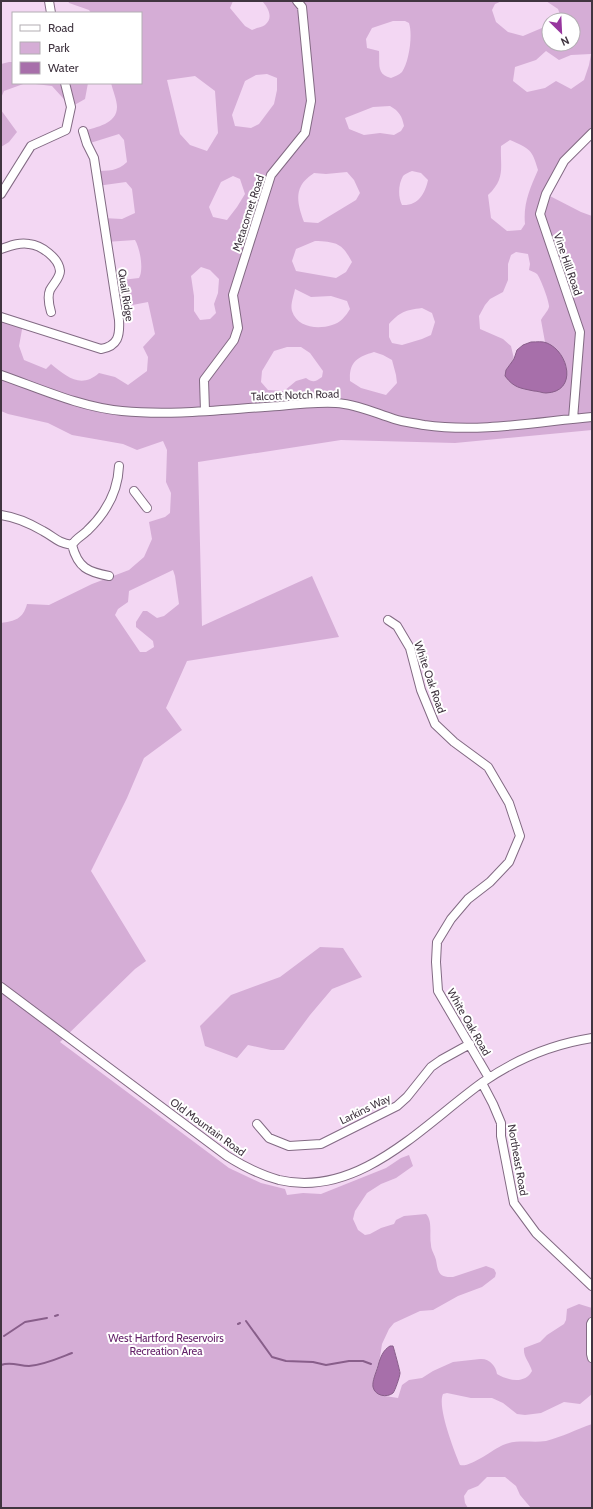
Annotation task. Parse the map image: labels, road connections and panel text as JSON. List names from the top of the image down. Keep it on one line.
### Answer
{"streets":{"street":["Metacomet Road","Vine Hill Road","Quail Ridge","Talcott Notch Road","White Oak Road","Larkins Way","Old Mountain Road","Northeast Road"]},"crossings":[["Metacomet Road","Talcott Notch Road"],["Vine Hill Road","Talcott Notch Road"],["White Oak Road","Larkins Way"],["White Oak Road","Old Mountain Road"],["Old Mountain Road","Northeast Road"]],"parks":["West Hartford Reservoirs Recreation Area"],"legend":["Road","Park","Water"],"north":"bottom right"}
